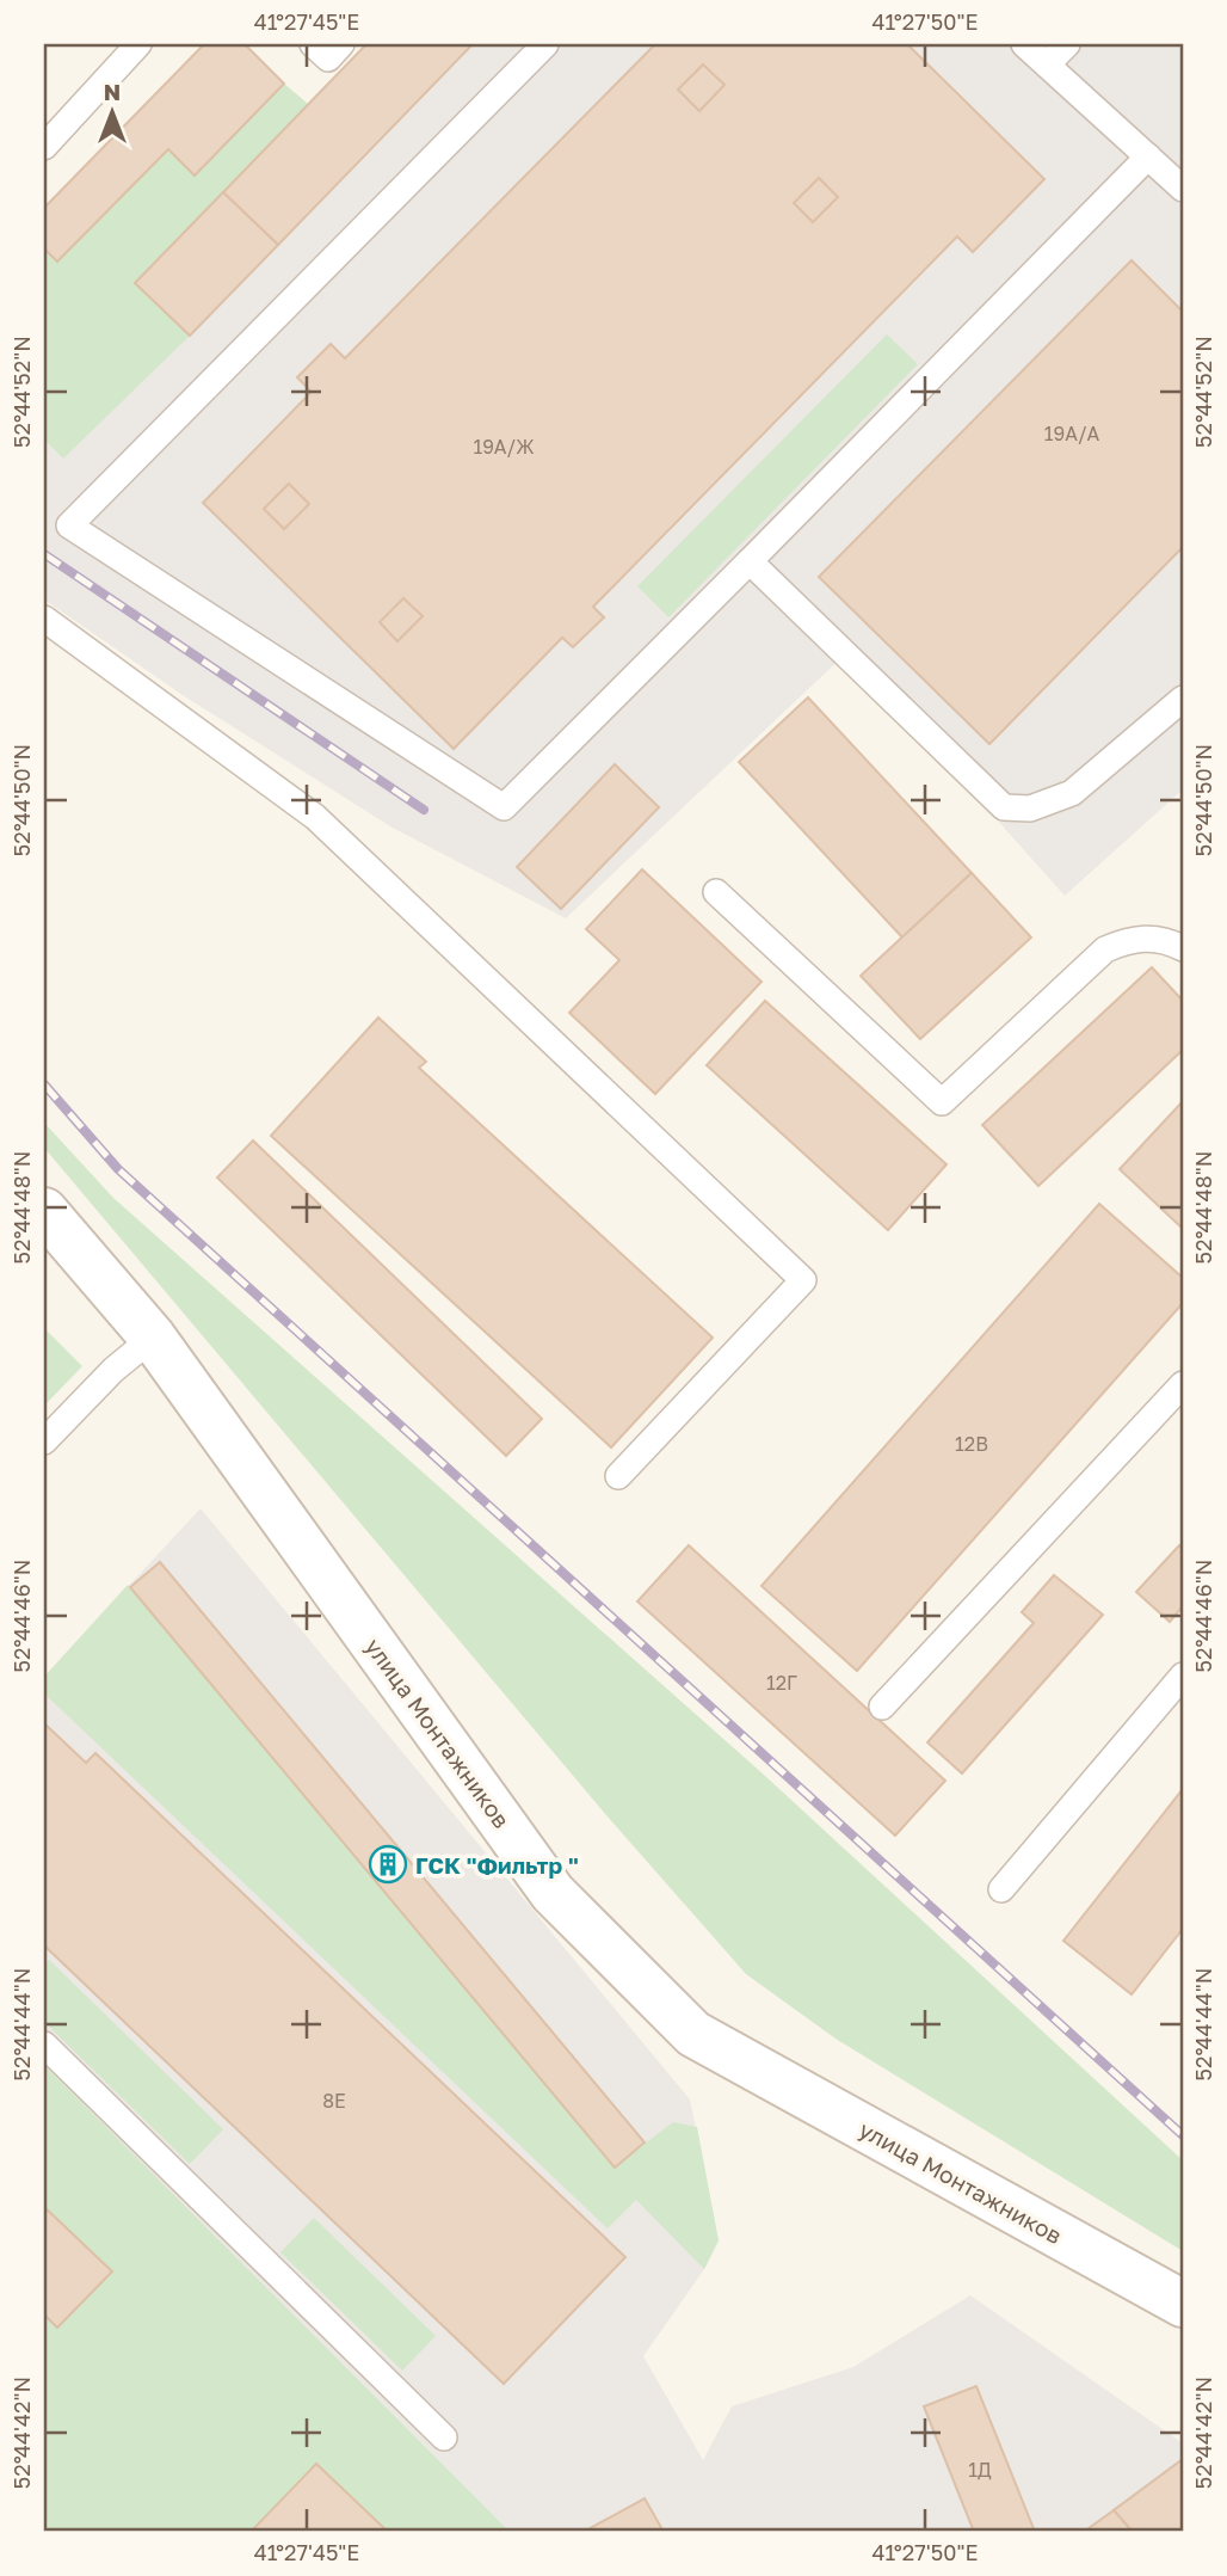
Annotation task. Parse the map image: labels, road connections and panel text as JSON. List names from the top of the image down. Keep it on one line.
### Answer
{"streets":{"main road":["улица Монтажников"]},"places":{"building":["ГСК \"Фильтр \""]},"house_numbers":["19А/А","19А/Ж","12В","12Г","8Е","1Д"],"north":"top","coordinates":["41°27'45\"E","41°27'50\"E","52°44'52\"N","52°44'50\"N","52°44'48\"N","52°44'46\"N","52°44'44\"N","52°44'42\"N"]}
